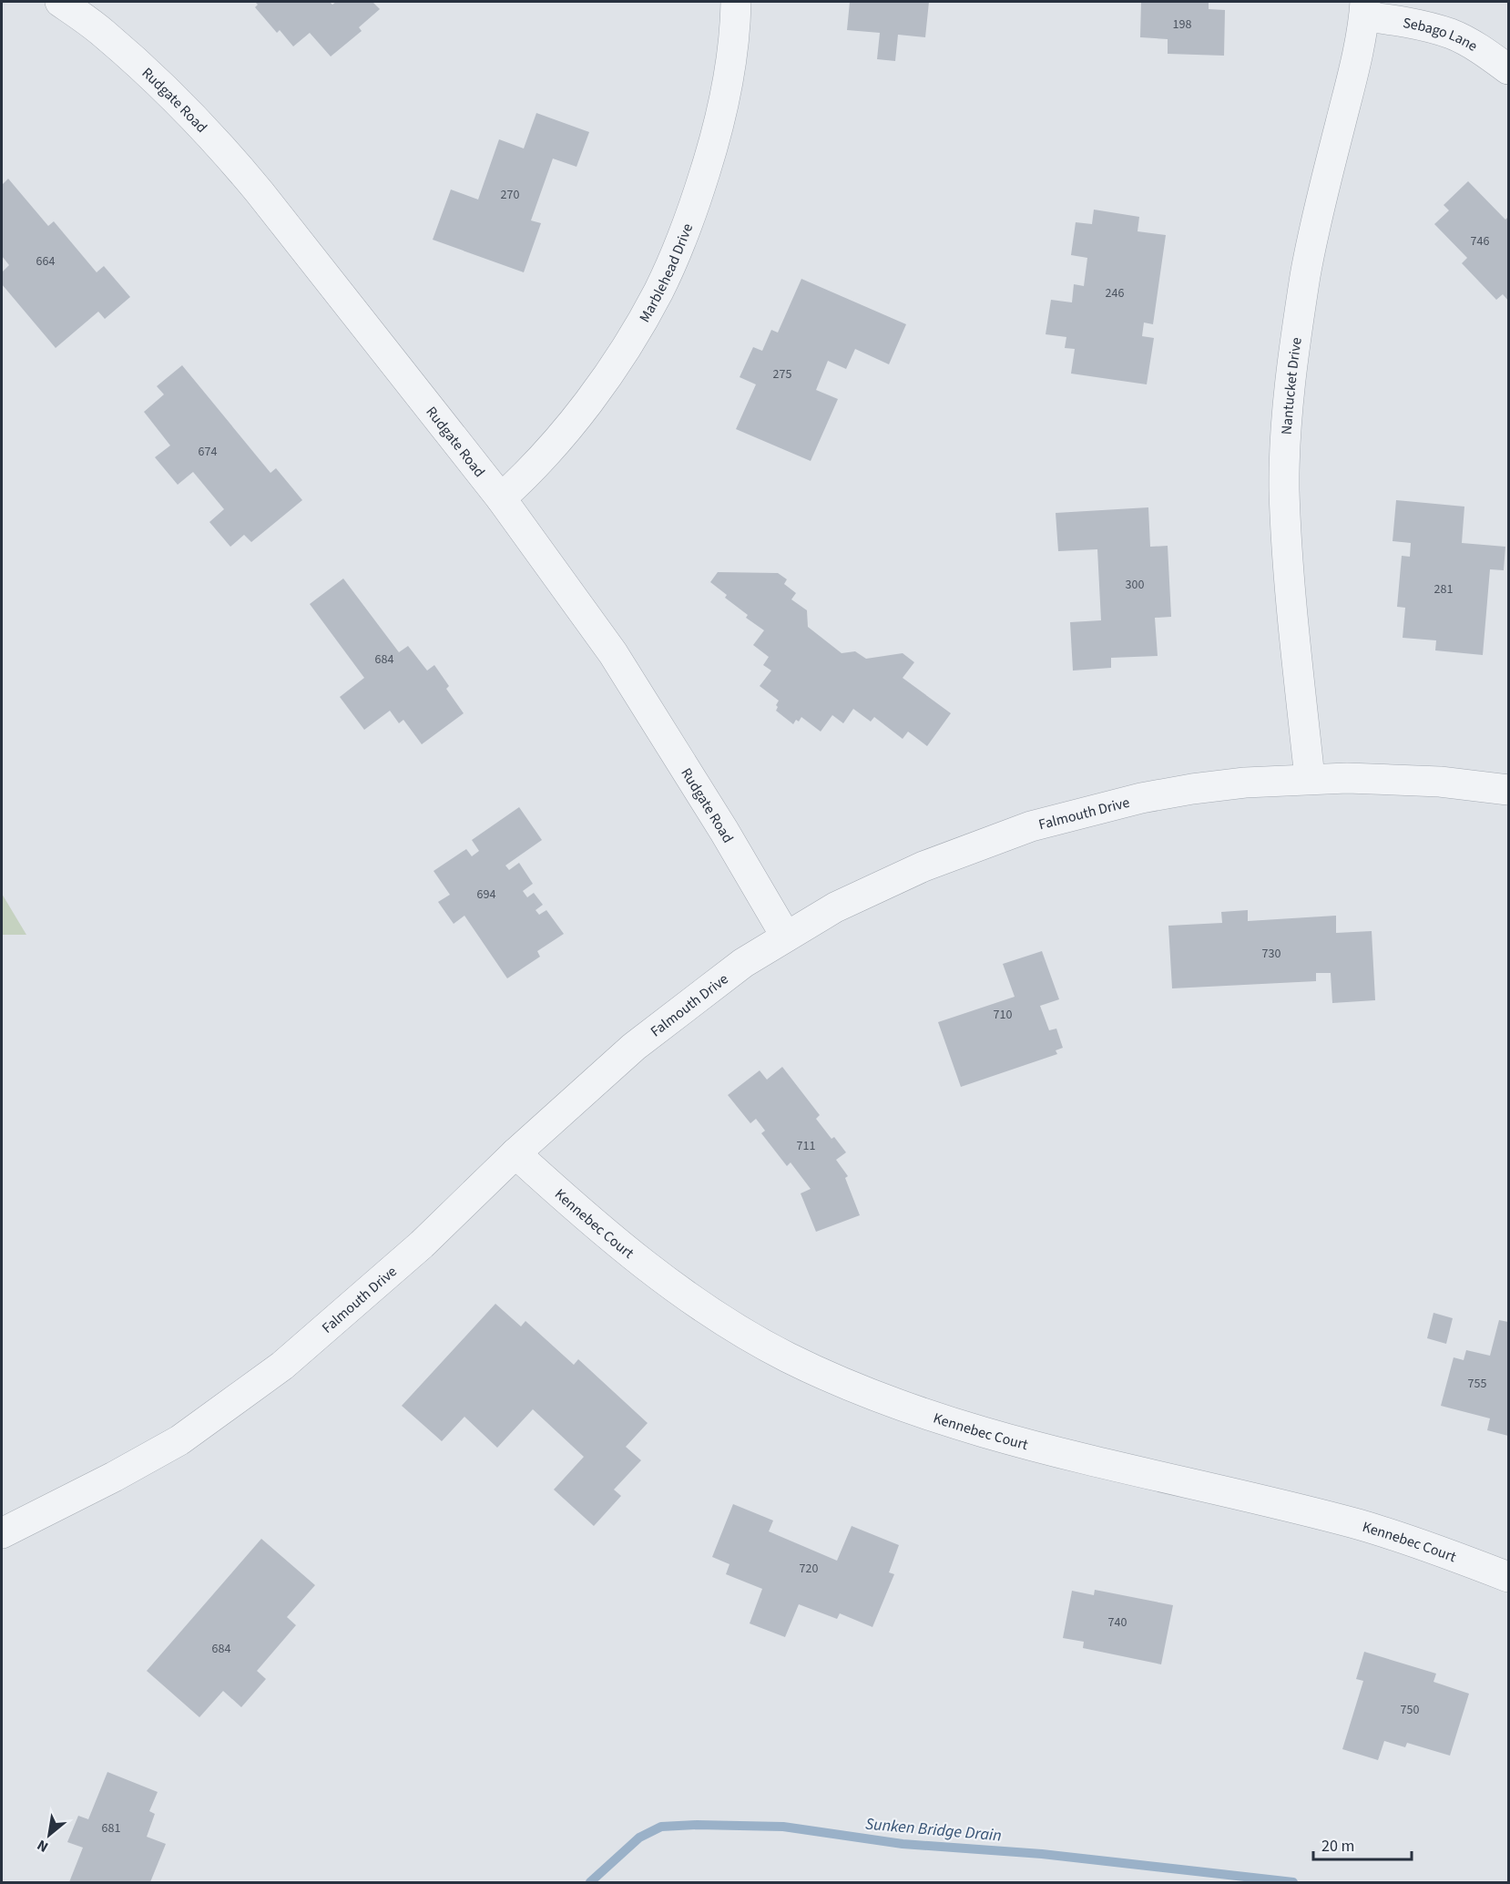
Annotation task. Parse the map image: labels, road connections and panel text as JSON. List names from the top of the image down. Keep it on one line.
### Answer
{"streets":{"street":["Sebago Lane","Rudgate Road","Marblehead Drive","Nantucket Drive","Falmouth Drive","Kennebec Court"]},"crossings":[["Sebago Lane","Nantucket Drive"],["Rudgate Road","Marblehead Drive"],["Rudgate Road","Falmouth Drive"],["Nantucket Drive","Falmouth Drive"],["Falmouth Drive","Kennebec Court"]],"water":["Sunken Bridge Drain"],"house_numbers":["198","270","746","664","246","275","674","300","281","684","694","730","710","711","755","720","740","684","750","681"],"scale_bar":"20 m","north":"bottom left"}
